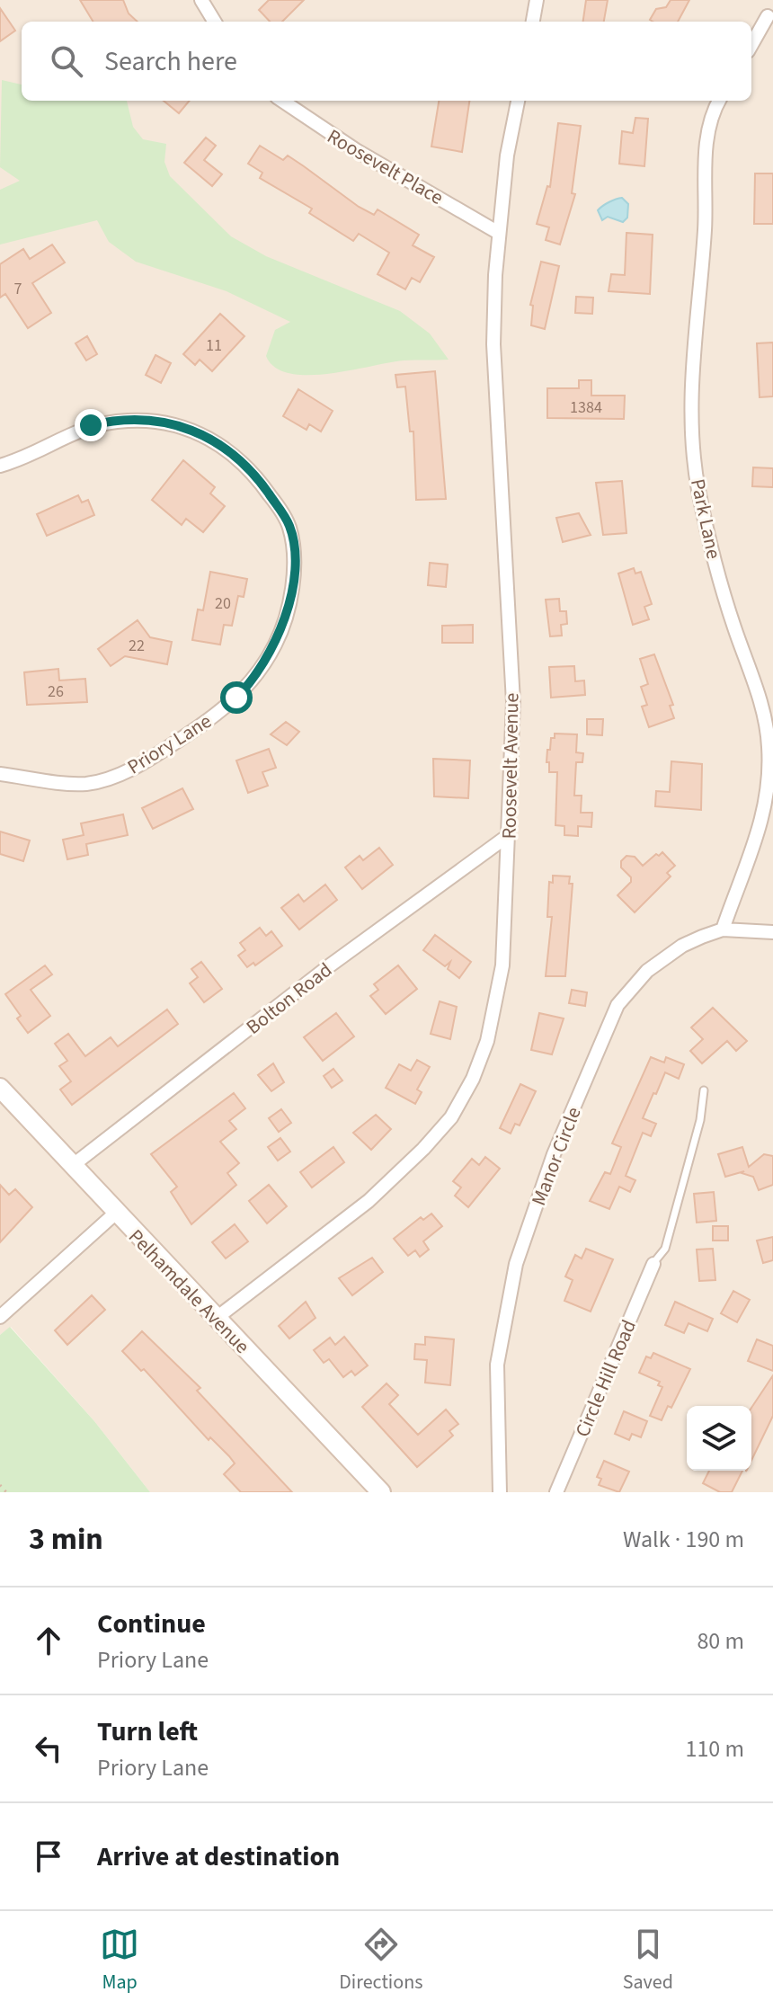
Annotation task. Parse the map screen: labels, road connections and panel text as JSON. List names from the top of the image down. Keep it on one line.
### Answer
{"streets":{"street":["Roosevelt Place","Park Lane","Priory Lane","Roosevelt Avenue","Bolton Road","Manor Circle","Pelhamdale Avenue","Circle Hill Road"]},"crossings":[["Roosevelt Place","Roosevelt Avenue"],["Park Lane","Manor Circle"],["Roosevelt Avenue","Bolton Road"],["Roosevelt Avenue","Pelhamdale Avenue"],["Bolton Road","Pelhamdale Avenue"]],"house_numbers":["7","11","1384","20","22","26"],"page":{"search":"Search here","heading":["3 min","Walk · 190 m"],"list":[["Continue","Priory Lane","80 m"],["Turn left","Priory Lane","110 m"],"Arrive at destination"],"nav":["Map","Directions","Saved"]}}
